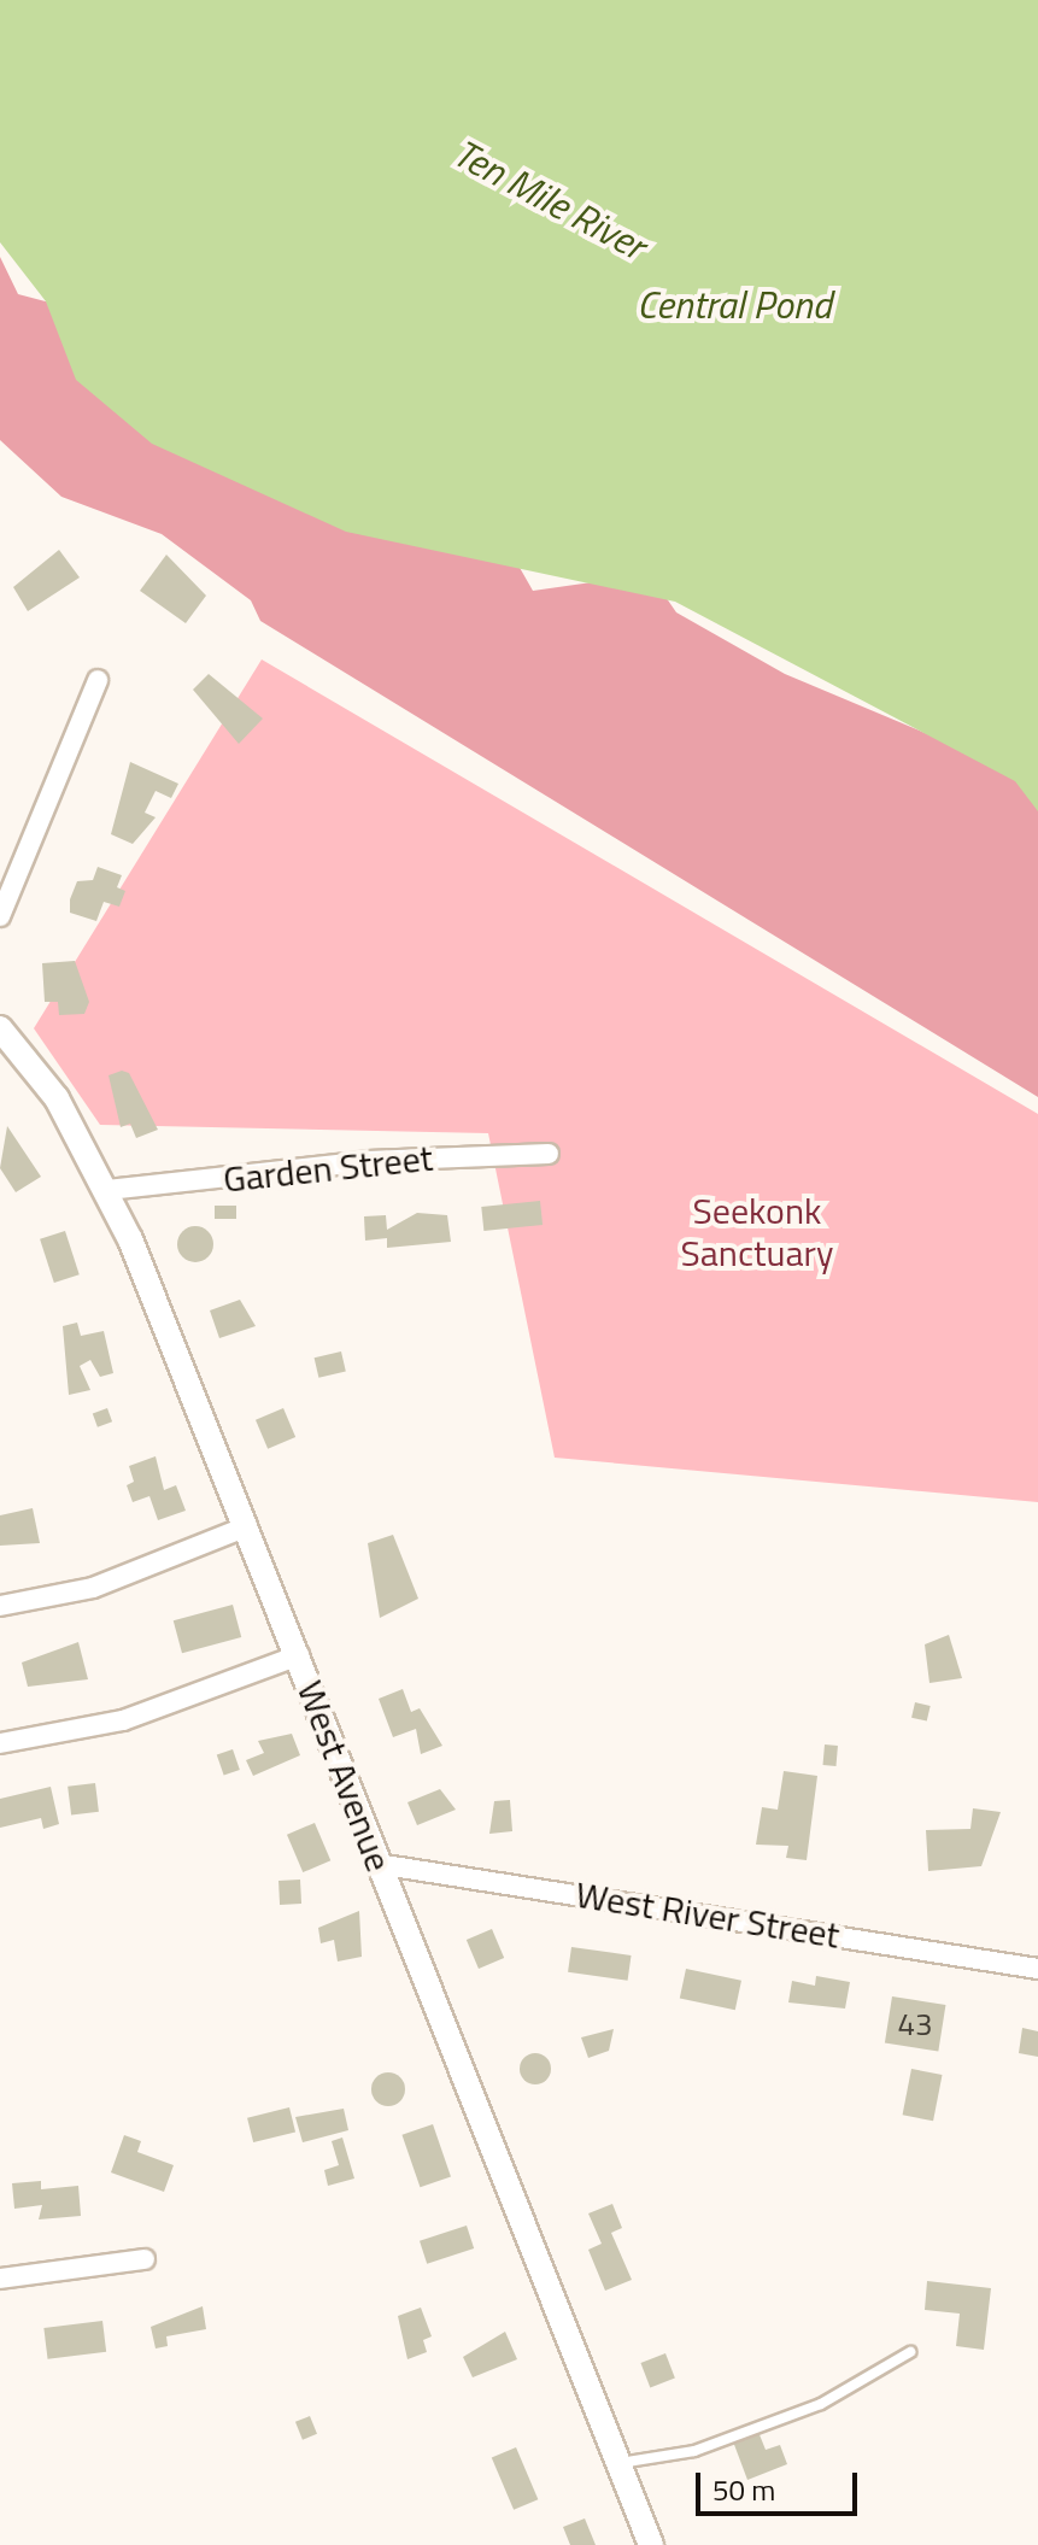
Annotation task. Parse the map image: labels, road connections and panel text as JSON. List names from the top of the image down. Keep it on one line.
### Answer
{"streets":{"street":["Garden Street","West Avenue","West River Street"]},"crossings":[["Garden Street","West Avenue"],["West Avenue","West River Street"]],"water":["Ten Mile River","Central Pond"],"parks":["Seekonk Sanctuary"],"house_numbers":["43"],"scale_bar":"50 m"}
